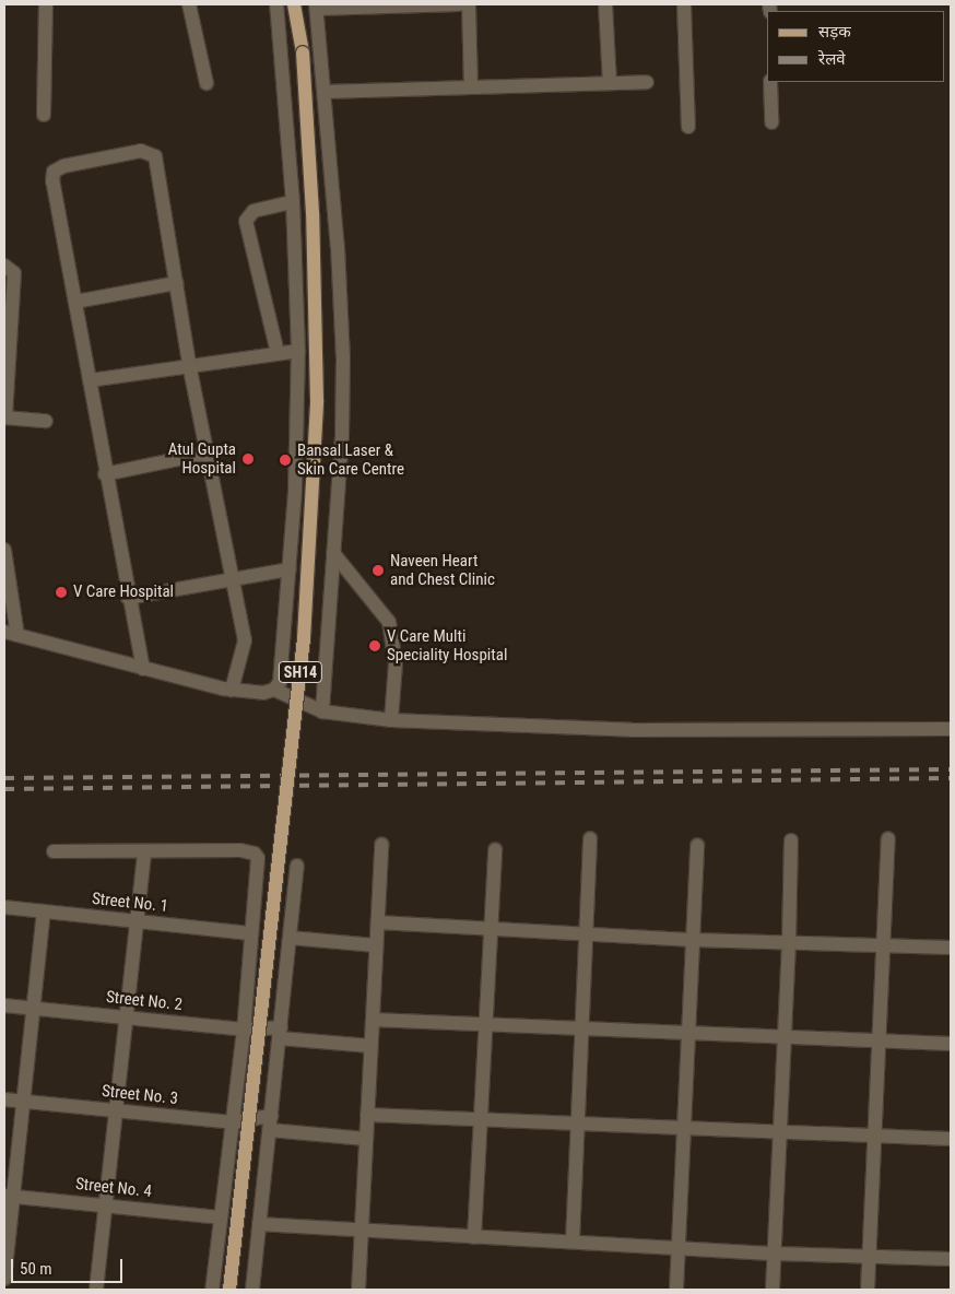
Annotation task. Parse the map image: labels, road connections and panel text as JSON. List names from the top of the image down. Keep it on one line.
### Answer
{"streets":{"main road":["SH14"],"street":["Street No. 1","Street No. 2","Street No. 3","Street No. 4"]},"places":["Atul Gupta Hospital","Bansal Laser & Skin Care Centre","Naveen Heart and Chest Clinic","V Care Hospital","V Care Multi Speciality Hospital"],"legend":["सड़क","रेलवे"],"scale_bar":"50 m"}
